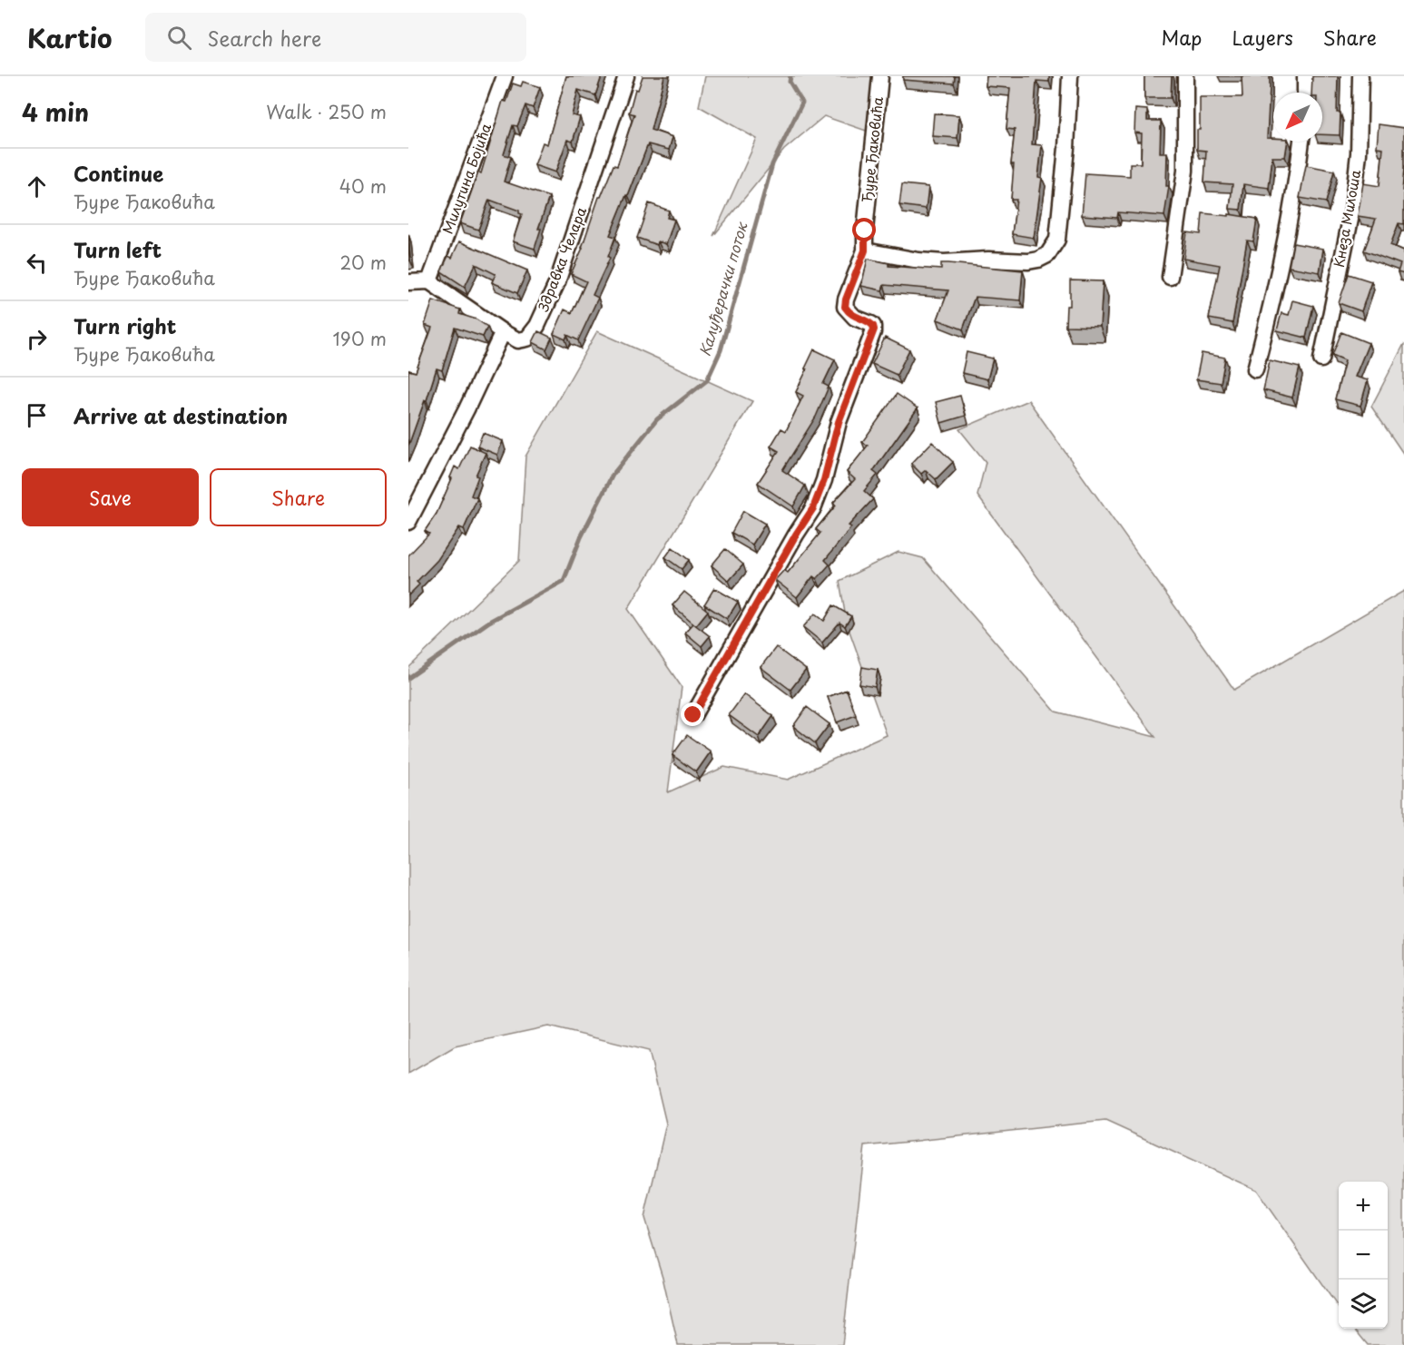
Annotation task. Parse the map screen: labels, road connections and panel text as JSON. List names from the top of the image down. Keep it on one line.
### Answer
{"streets":{"street":["Ђуре Ђаковића","Милутина Бојића","Кнеза Милоша","Здравка Челара"]},"water":["Калуђерачки поток"],"north":"bottom left","page":{"header":"Kartio","search":"Search here","nav":["Map","Layers","Share"],"heading":["4 min","Walk · 250 m"],"list":[["Continue","Ђуре Ђаковића","40 m"],["Turn left","Ђуре Ђаковића","20 m"],["Turn right","Ђуре Ђаковића","190 m"],"Arrive at destination"],"buttons":["Save","Share"],"map_buttons":["+","−"]}}
